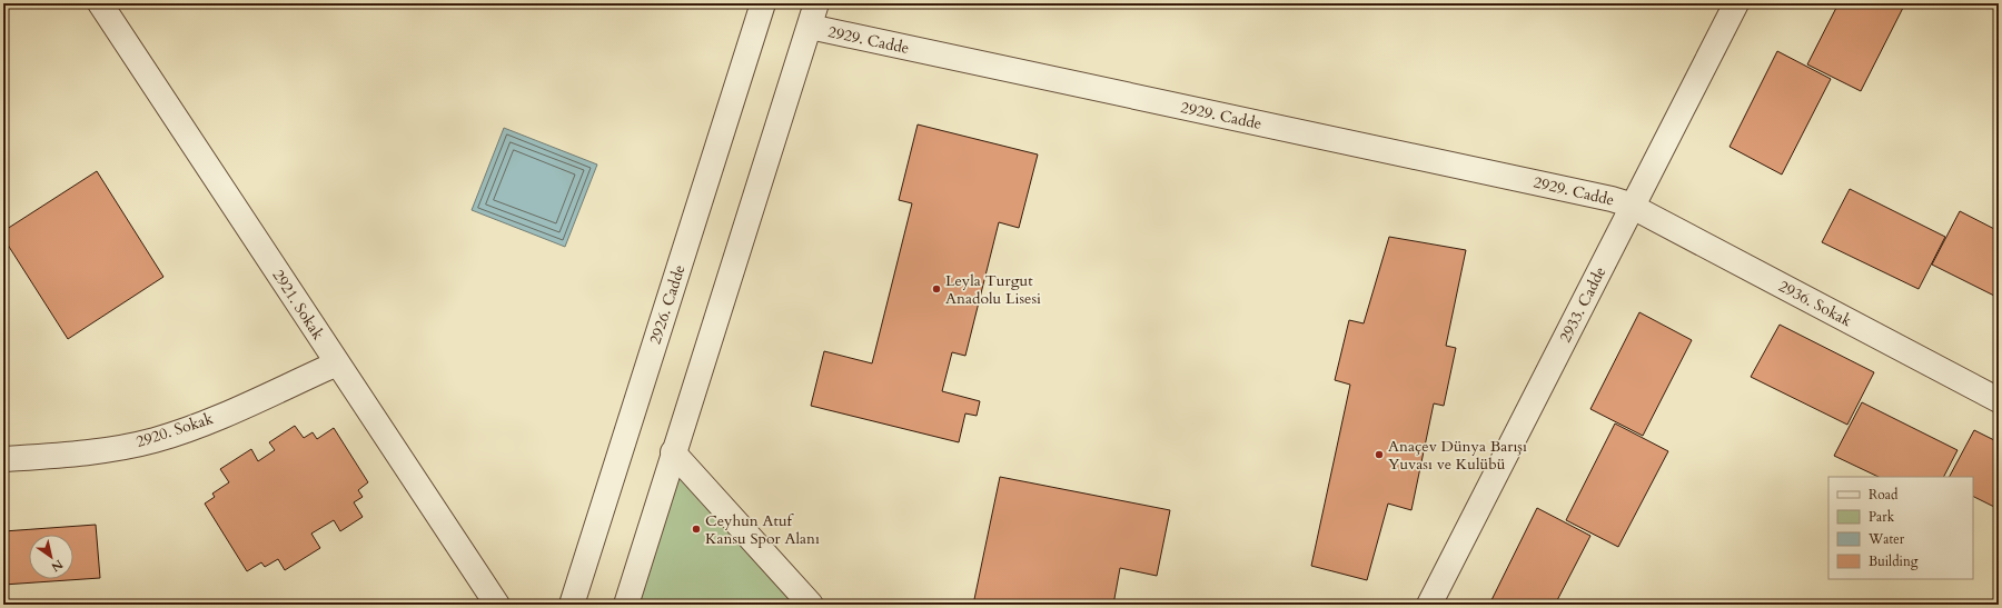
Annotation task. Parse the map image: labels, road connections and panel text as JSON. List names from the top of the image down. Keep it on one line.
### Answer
{"streets":{"street":["2929. Cadde","2936. Sokak","2921. Sokak","2926. Cadde","2933. Cadde","2920. Sokak"]},"crossings":[["2929. Cadde","2936. Sokak"],["2929. Cadde","2933. Cadde"],["2936. Sokak","2933. Cadde"],["2921. Sokak","2920. Sokak"]],"places":["Leyla Turgut Anadolu Lisesi","Anaçev Dünya Barışı Yuvası ve Kulübü","Ceyhun Atuf Kansu Spor Alanı"],"legend":["Road","Park","Water","Building"],"north":"bottom right"}
